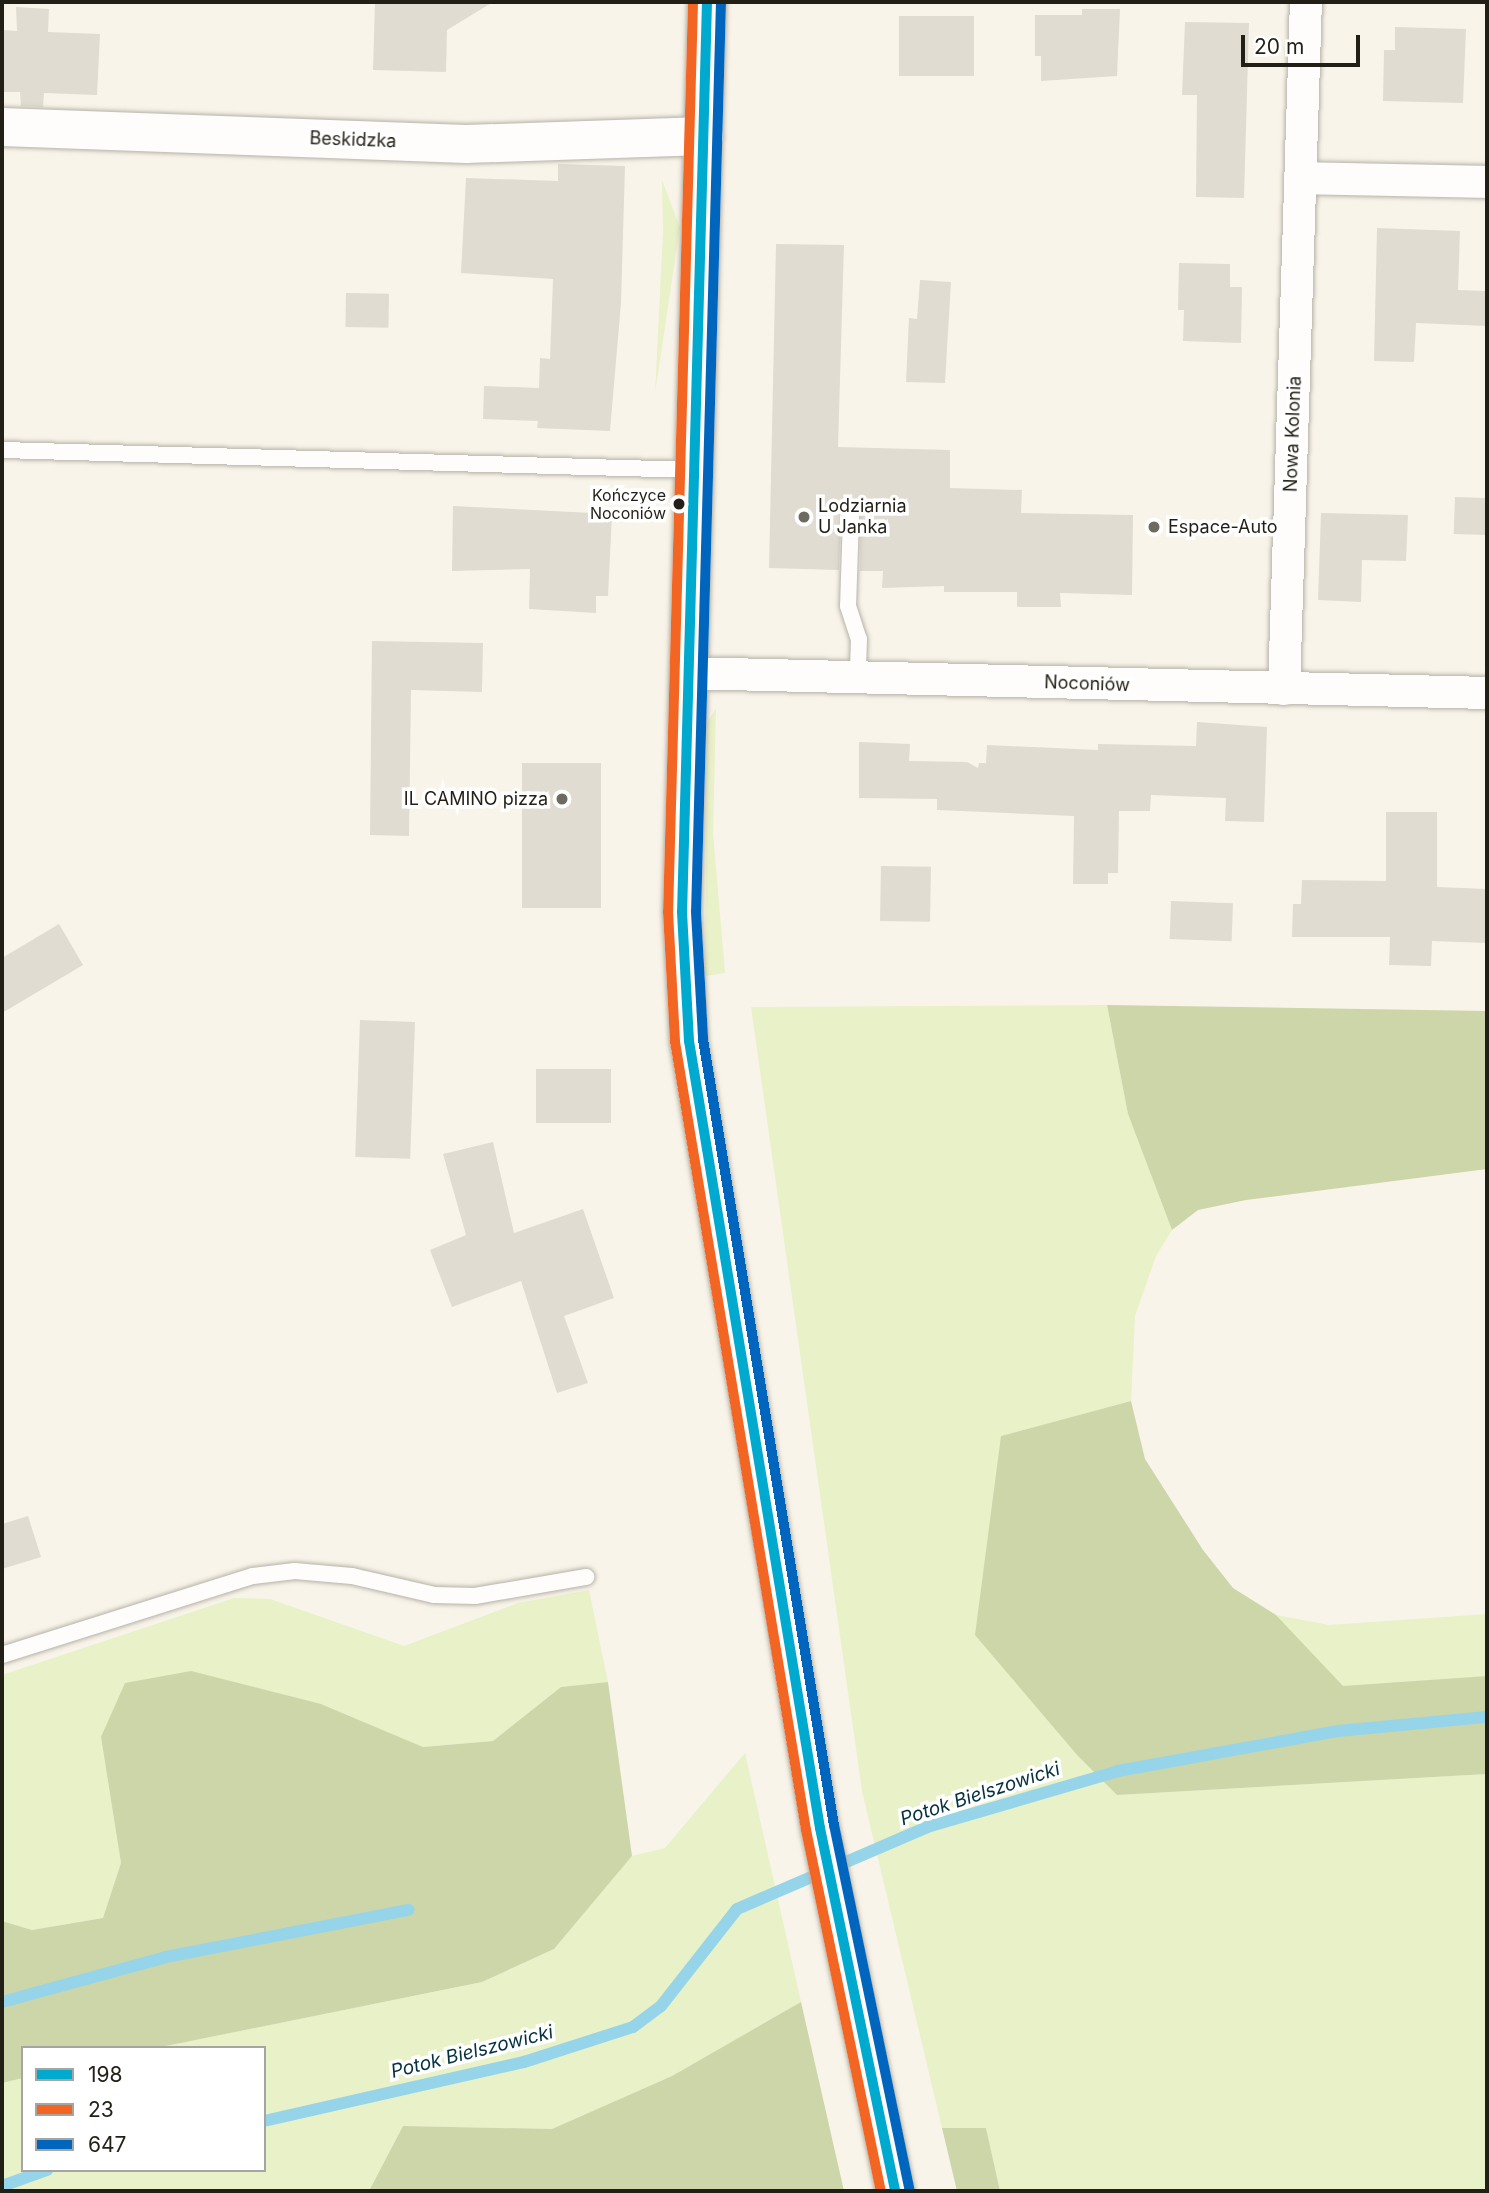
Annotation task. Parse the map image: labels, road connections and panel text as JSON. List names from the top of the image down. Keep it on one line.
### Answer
{"streets":{"main road":["Beskidzka"],"street":["Nowa Kolonia","Noconiów"]},"crossings":[["Nowa Kolonia","Noconiów"]],"water":["Potok Bielszowicki"],"places":["Kończyce Noconiów","Lodziarnia U Janka","Espace-Auto","IL CAMINO pizza"],"lines":["transit line 198","transit line 23","transit line 647"],"legend":["198","23","647"],"scale_bar":"20 m"}
